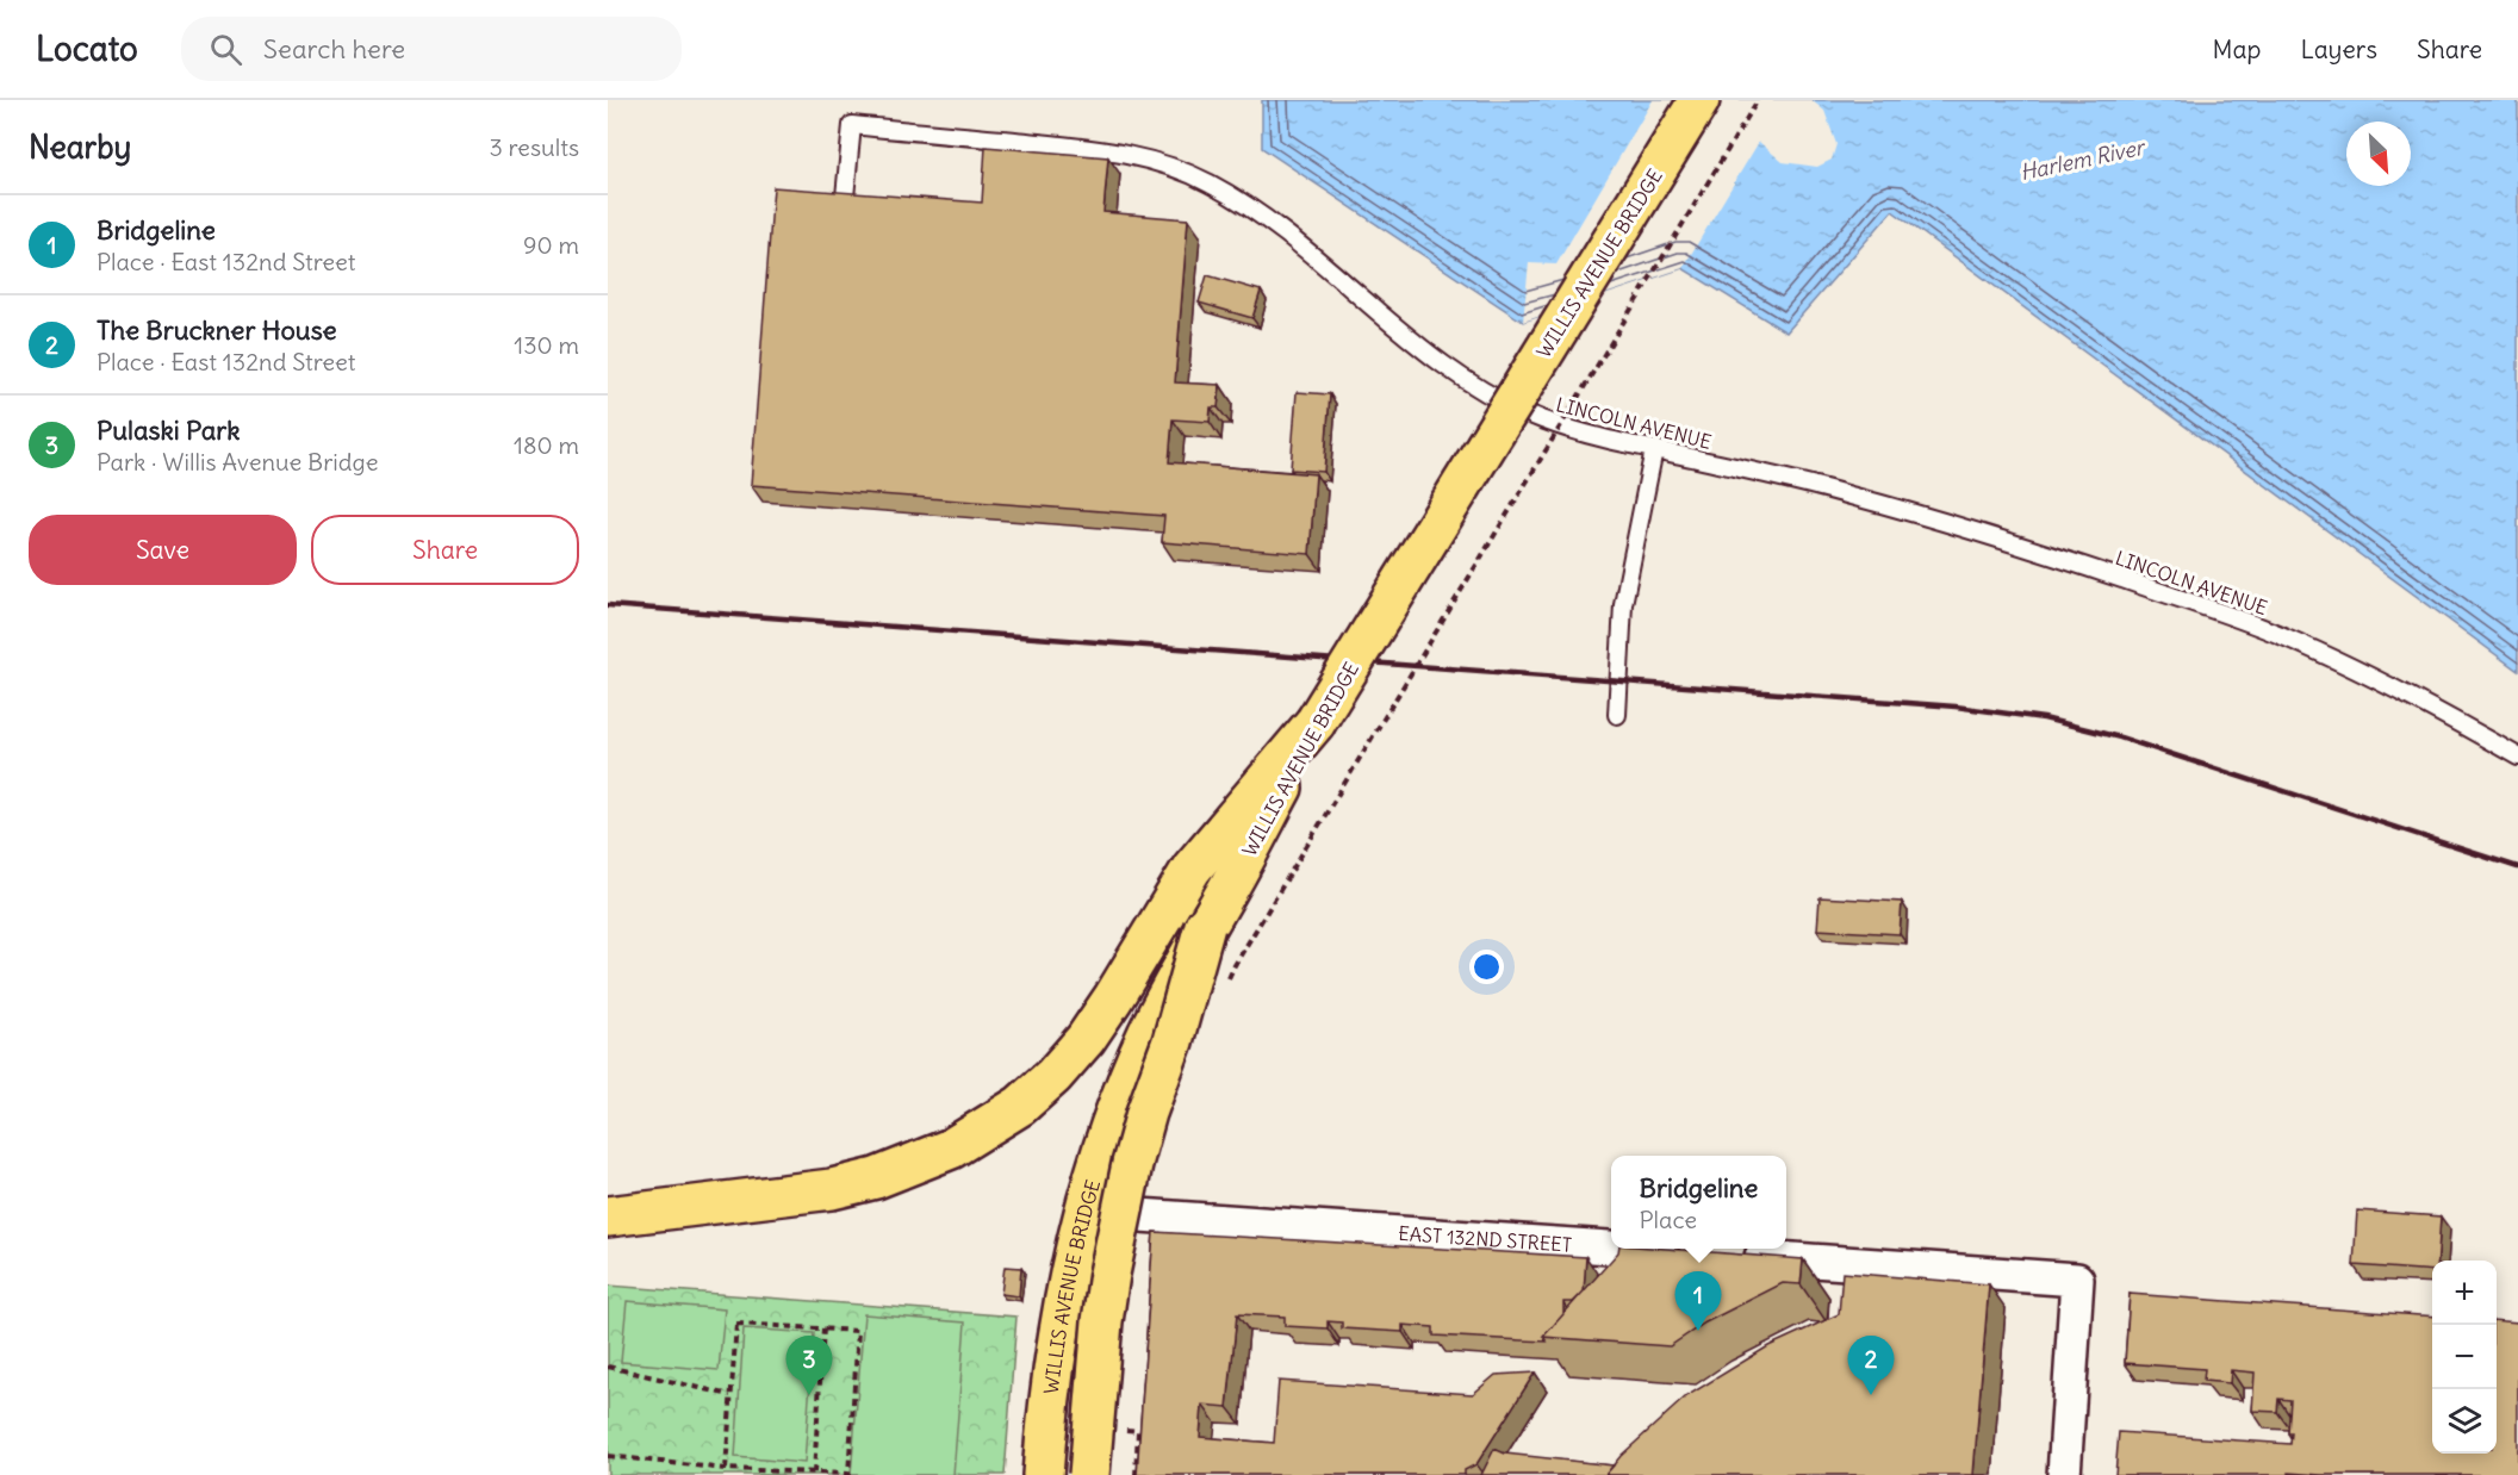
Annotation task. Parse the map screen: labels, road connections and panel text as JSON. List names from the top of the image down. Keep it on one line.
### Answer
{"streets":{"main road":["WILLIS AVENUE BRIDGE"],"street":["EAST 132ND STREET"],"lane":["LINCOLN AVENUE"]},"water":["Harlem River"],"north":"bottom right","page":{"header":"Locato","search":"Search here","nav":["Map","Layers","Share"],"heading":["Nearby","3 results"],"list":[{"mark":"1","name":"Bridgeline","note":"Place · East 132nd Street","value":"90 m"},{"mark":"2","name":"The Bruckner House","note":"Place · East 132nd Street","value":"130 m"},{"mark":"3","name":"Pulaski Park","note":"Park · Willis Avenue Bridge","value":"180 m"}],"buttons":["Save","Share"],"popup":["Bridgeline","Place"],"map_buttons":["+","−"],"pins":["1","2","3"]}}
